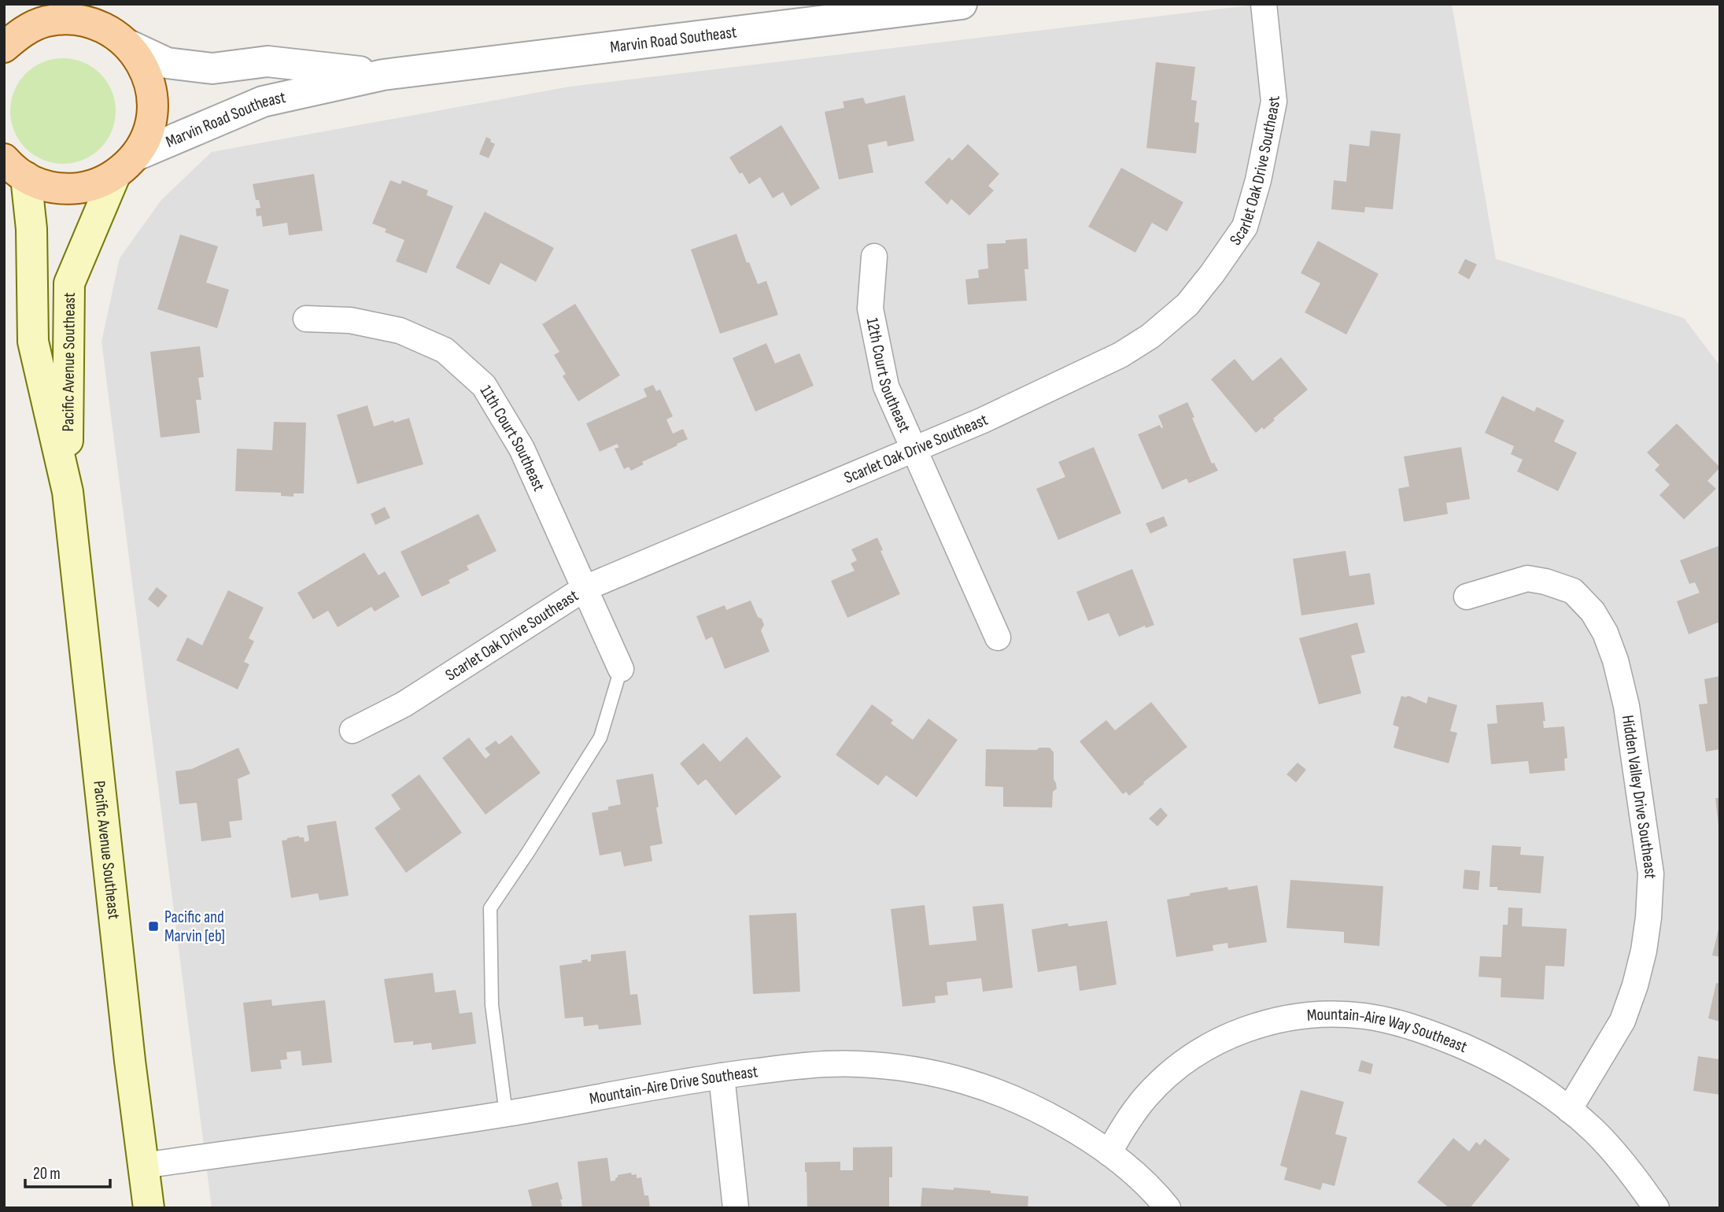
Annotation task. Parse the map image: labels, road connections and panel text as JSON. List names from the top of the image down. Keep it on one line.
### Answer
{"streets":{"main road":["Pacific Avenue Southeast"],"street":["Marvin Road Southeast","Scarlet Oak Drive Southeast","12th Court Southeast","11th Court Southeast","Hidden Valley Drive Southeast","Mountain-Aire Way Southeast","Mountain-Aire Drive Southeast"]},"crossings":[["Scarlet Oak Drive Southeast","12th Court Southeast"],["Scarlet Oak Drive Southeast","11th Court Southeast"],["Pacific Avenue Southeast","Mountain-Aire Drive Southeast"],["Hidden Valley Drive Southeast","Mountain-Aire Way Southeast"],["Mountain-Aire Way Southeast","Mountain-Aire Drive Southeast"]],"places":{"transit":["Pacific and Marvin [eb]"]},"scale_bar":"20 m"}
